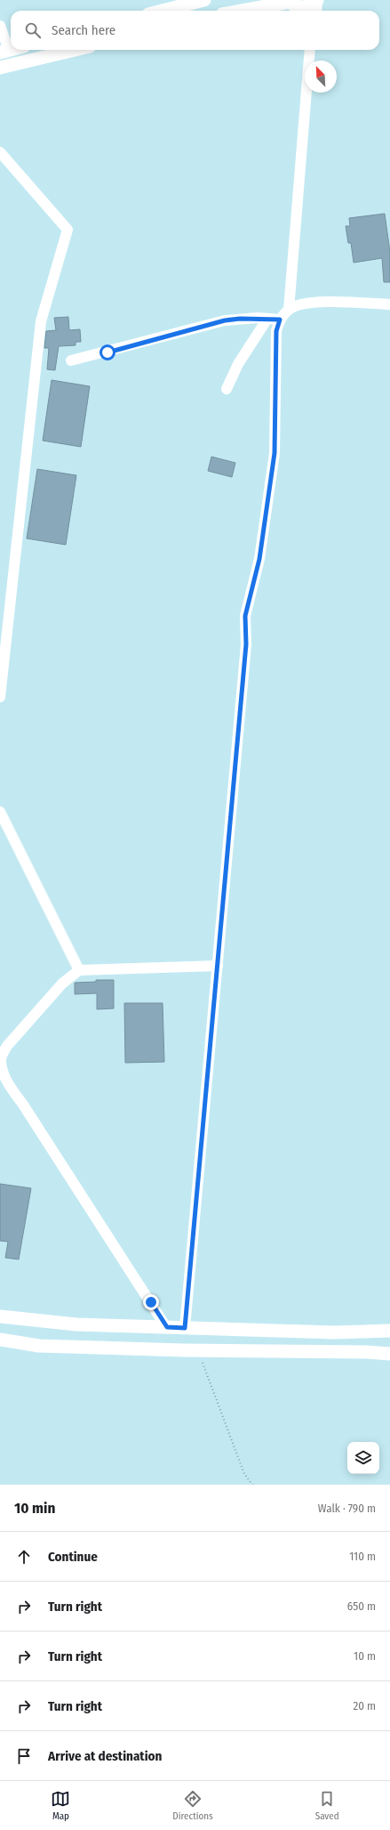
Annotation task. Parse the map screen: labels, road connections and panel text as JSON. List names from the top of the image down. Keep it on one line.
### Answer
{"north":"top left","page":{"search":"Search here","heading":["10 min","Walk · 790 m"],"list":[["Continue","110 m"],["Turn right","650 m"],["Turn right","10 m"],["Turn right","20 m"],"Arrive at destination"],"nav":["Map","Directions","Saved"]}}
